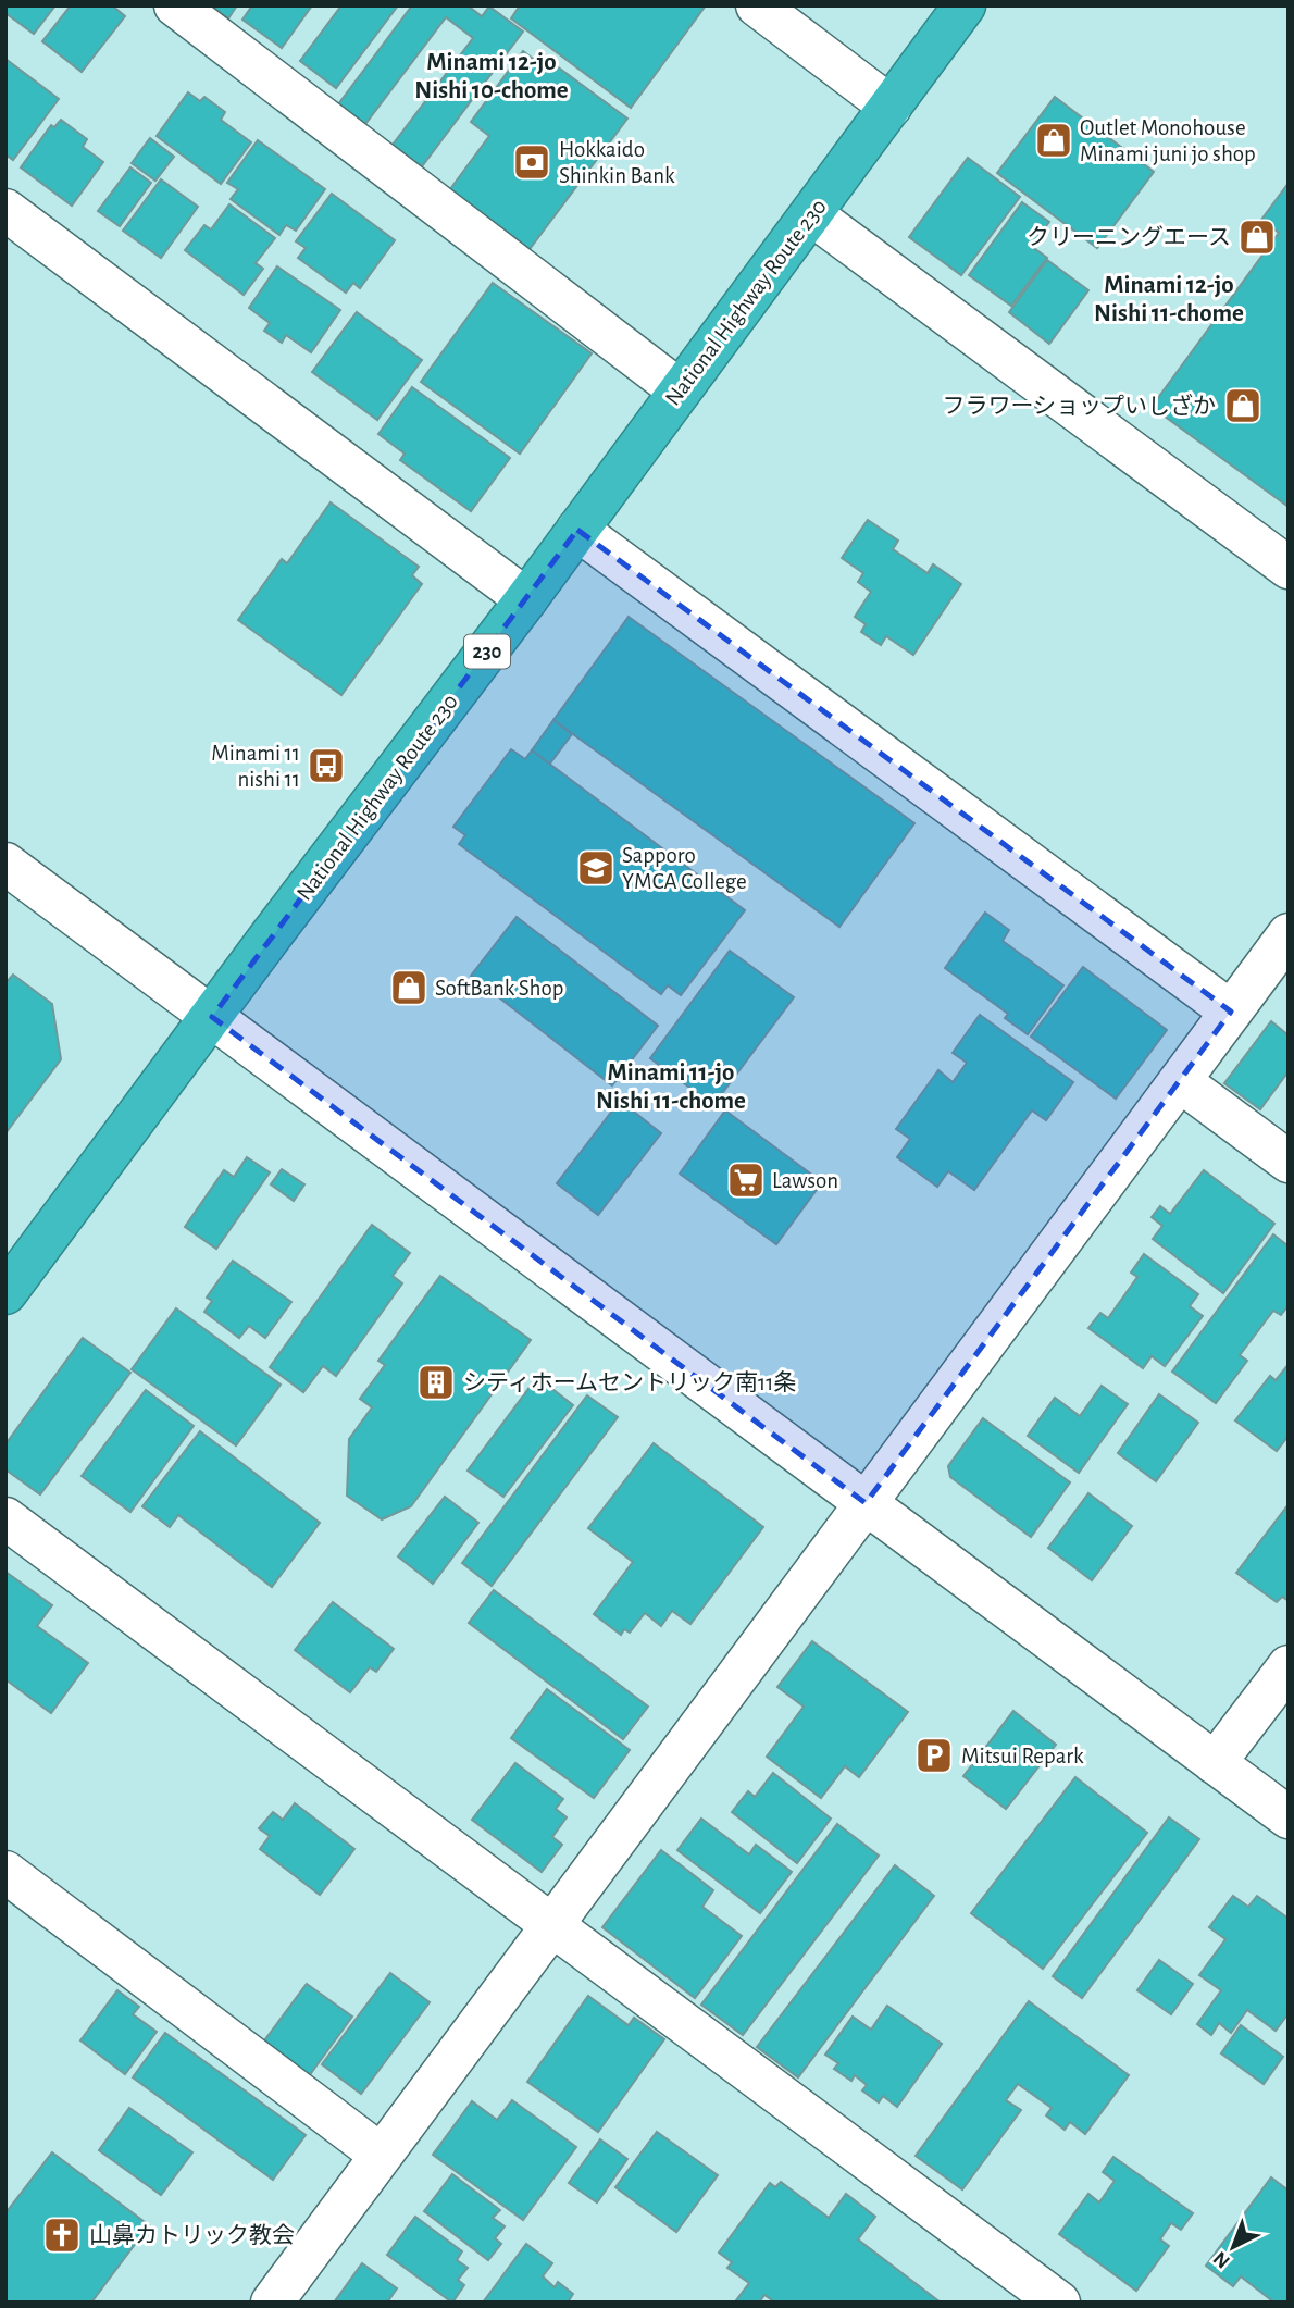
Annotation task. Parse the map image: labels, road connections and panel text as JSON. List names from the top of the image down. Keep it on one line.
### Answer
{"streets":{"highway":["National Highway Route 230","230"]},"districts":["Minami 12-jo Nishi 10-chome","Minami 12-jo Nishi 11-chome","Minami 11-jo Nishi 11-chome"],"places":{"shop":["Outlet Monohouse Minami juni jo shop","クリーニングエース","フラワーショップいしざか","SoftBank Shop"],"bank":["Hokkaido Shinkin Bank"],"bus stop":["Minami 11 nishi 11"],"school or university":["Sapporo YMCA College"],"supermarket":["Lawson"],"building":["シティホームセントリック南11条"],"parking":["Mitsui Repark"],"church":["山鼻カトリック教会"]},"north":"bottom left"}
